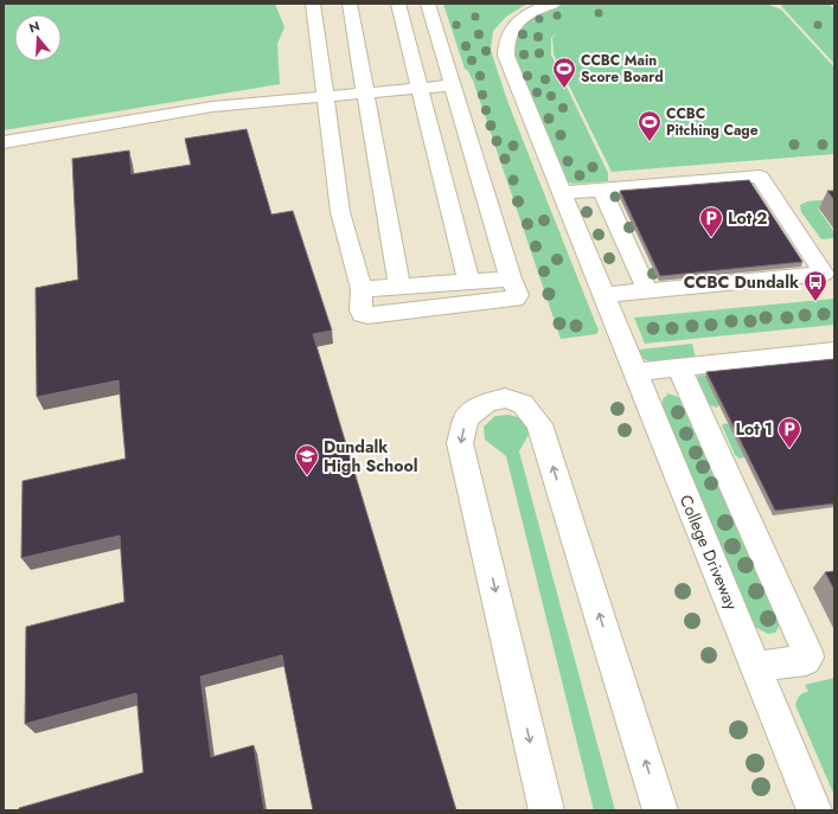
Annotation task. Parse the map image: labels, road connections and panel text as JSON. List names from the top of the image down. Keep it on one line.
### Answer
{"streets":{"street":["College Driveway"]},"places":{"sports":["CCBC Main Score Board","CCBC Pitching Cage"],"parking":["Lot 2","Lot 1"],"bus stop":["CCBC Dundalk"],"school or university":["Dundalk High School"]},"north":"top"}
